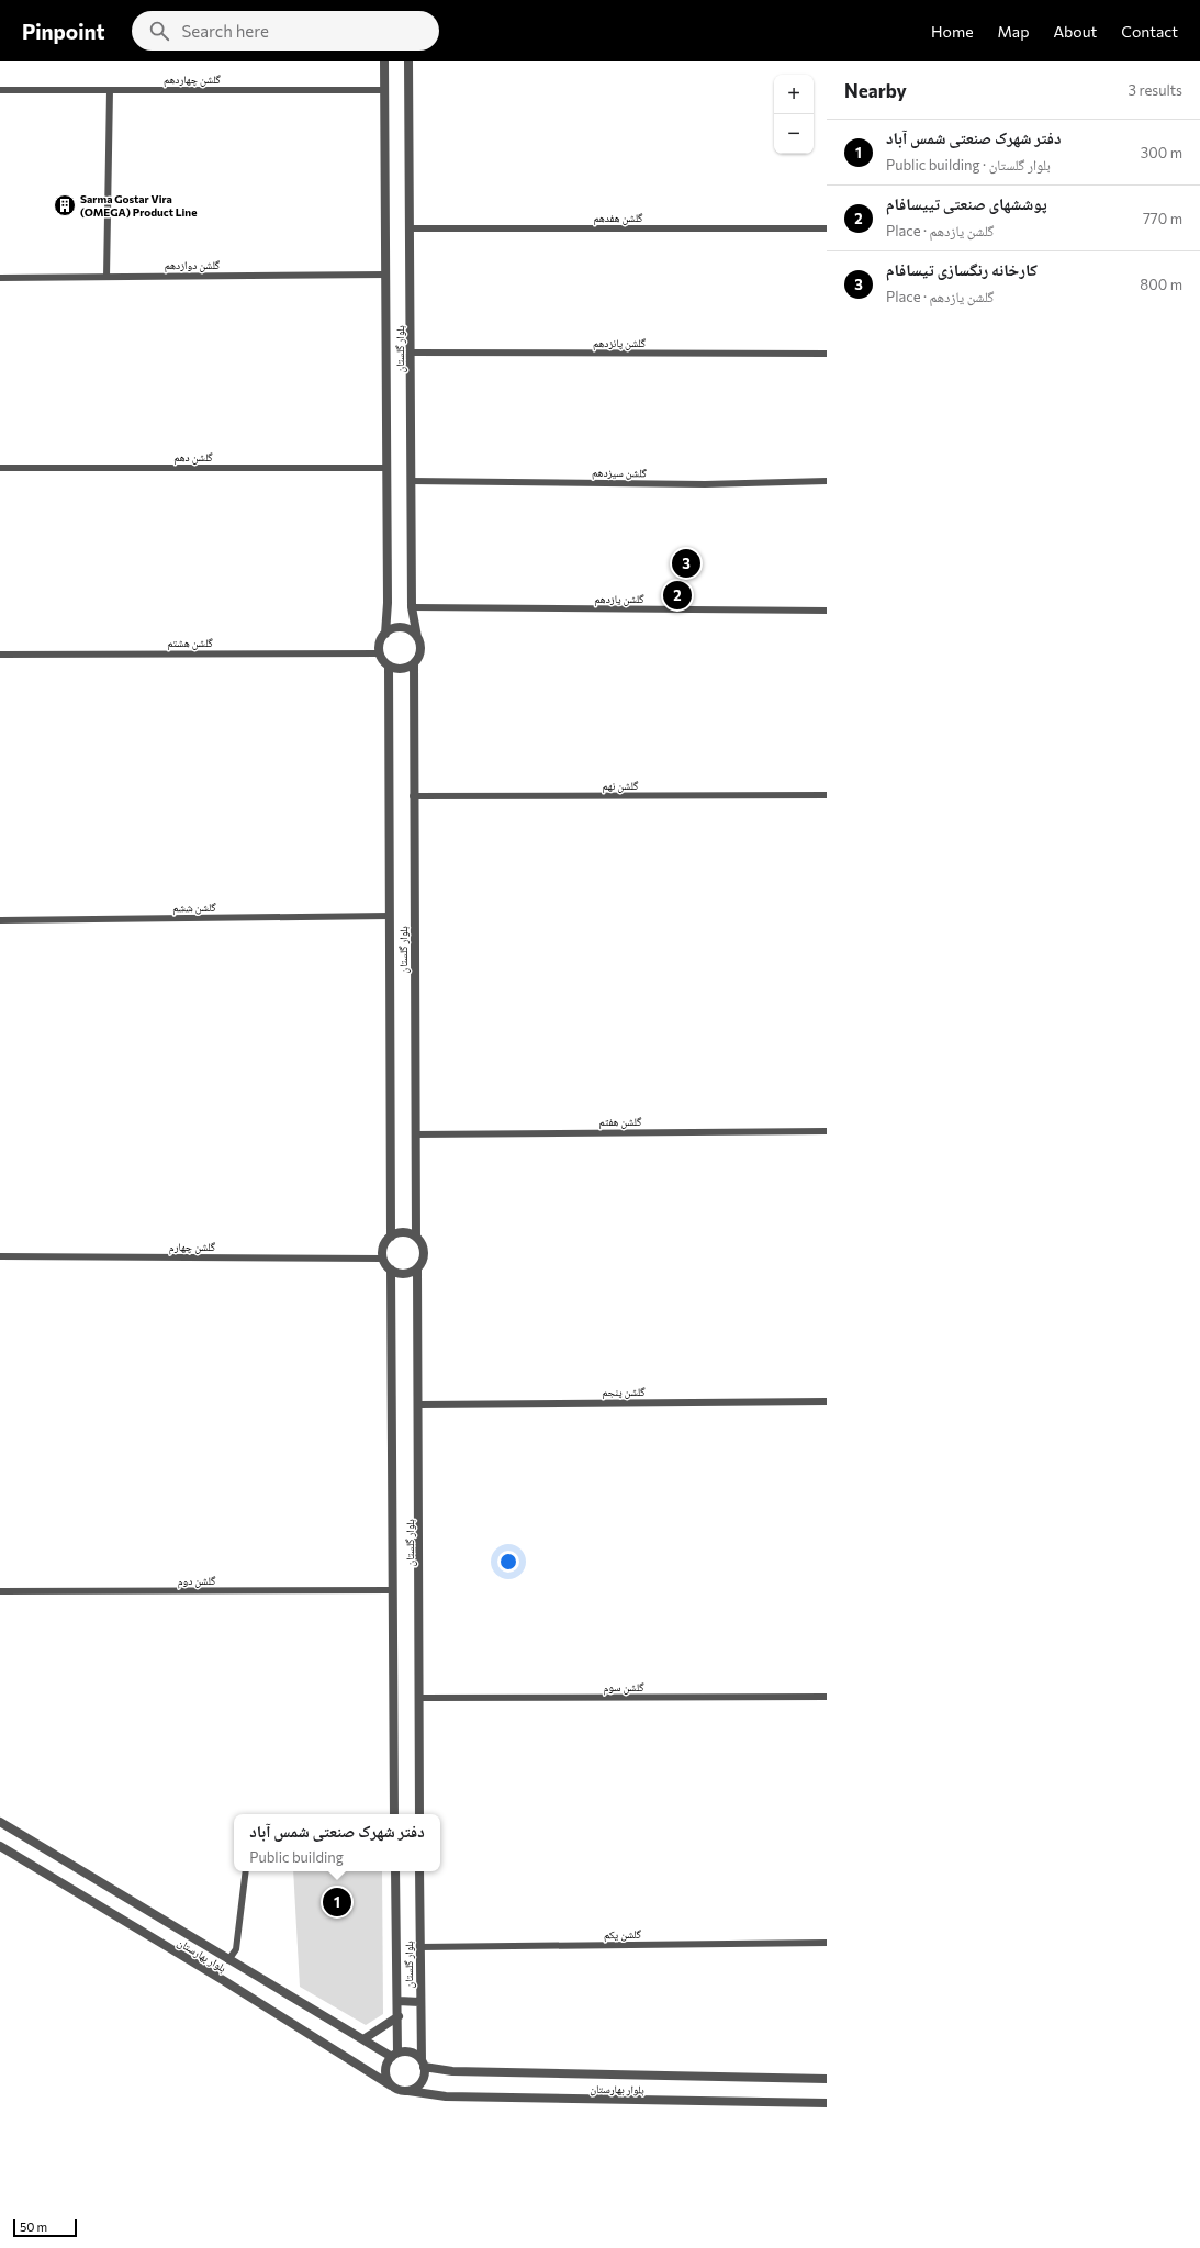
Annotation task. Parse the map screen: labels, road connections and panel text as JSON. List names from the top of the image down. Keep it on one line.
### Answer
{"streets":{"street":["گلشن چهاردهم","گلشن هفدهم","گلشن دوازدهم","گلشن پانزدهم","بلوار گلستان","گلشن دهم","گلشن سیزدهم","گلشن یازدهم","گلشن هشتم","گلشن نهم","گلشن ششم","گلشن هفتم","گلشن چهارم","گلشن پنجم","گلشن دوم","گلشن سوم","گلشن یکم","بلوار بهارستان"]},"crossings":[["گلشن چهاردهم","بلوار گلستان"],["گلشن هفدهم","بلوار گلستان"],["گلشن دوازدهم","بلوار گلستان"],["گلشن پانزدهم","بلوار گلستان"],["بلوار گلستان","گلشن دهم"],["بلوار گلستان","گلشن سیزدهم"],["بلوار گلستان","گلشن یازدهم"],["بلوار گلستان","گلشن هشتم"],["بلوار گلستان","گلشن نهم"],["بلوار گلستان","گلشن ششم"],["بلوار گلستان","گلشن هفتم"],["بلوار گلستان","گلشن چهارم"],["بلوار گلستان","گلشن پنجم"],["بلوار گلستان","گلشن دوم"],["بلوار گلستان","گلشن سوم"],["بلوار گلستان","گلشن یکم"],["بلوار گلستان","بلوار بهارستان"]],"places":{"building":["Sarma Gostar Vira (OMEGA) Product Line"]},"scale_bar":"50 m","page":{"header":"Pinpoint","search":"Search here","nav":["Home","Map","About","Contact"],"heading":["Nearby","3 results"],"map_buttons":["+","−"],"list":[{"mark":"1","name":"دفتر شهرک صنعتی شمس آباد","note":"Public building · بلوار گلستان","value":"300 m"},{"mark":"2","name":"پوششهای صنعتی تییسافام","note":"Place · گلشن یازدهم","value":"770 m"},{"mark":"3","name":"کارخانه رنگسازی تیسافام","note":"Place · گلشن یازدهم","value":"800 m"}],"pins":["3","2","1"],"popup":["دفتر شهرک صنعتی شمس آباد","Public building"],"scale":"50 m"}}
